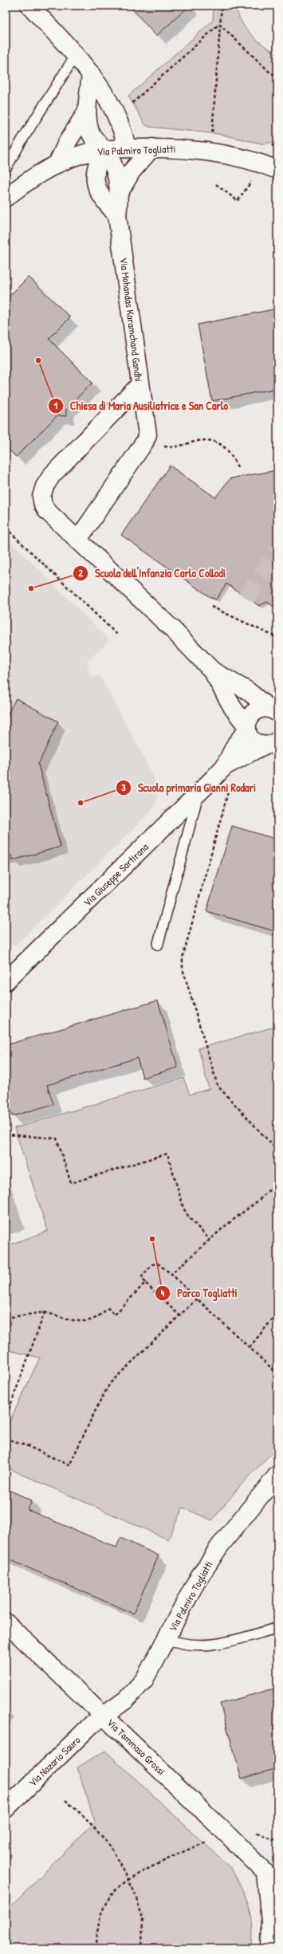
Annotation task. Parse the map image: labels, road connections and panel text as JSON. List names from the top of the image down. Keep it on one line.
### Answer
{"streets":{"street":["Via Palmiro Togliatti","Via Mohandas Karamchand Gandhi","Via Giuseppe Sartirana","Via Tommaso Grossi","Via Nazario Sauro"]},"crossings":[["Via Palmiro Togliatti","Via Mohandas Karamchand Gandhi"],["Via Palmiro Togliatti","Via Tommaso Grossi"],["Via Palmiro Togliatti","Via Nazario Sauro"],["Via Tommaso Grossi","Via Nazario Sauro"]],"places":["Chiesa di Maria Ausiliatrice e San Carlo","Scuola dell'Infanzia Carlo Collodi","Scuola primaria Gianni Rodari","Parco Togliatti"]}
